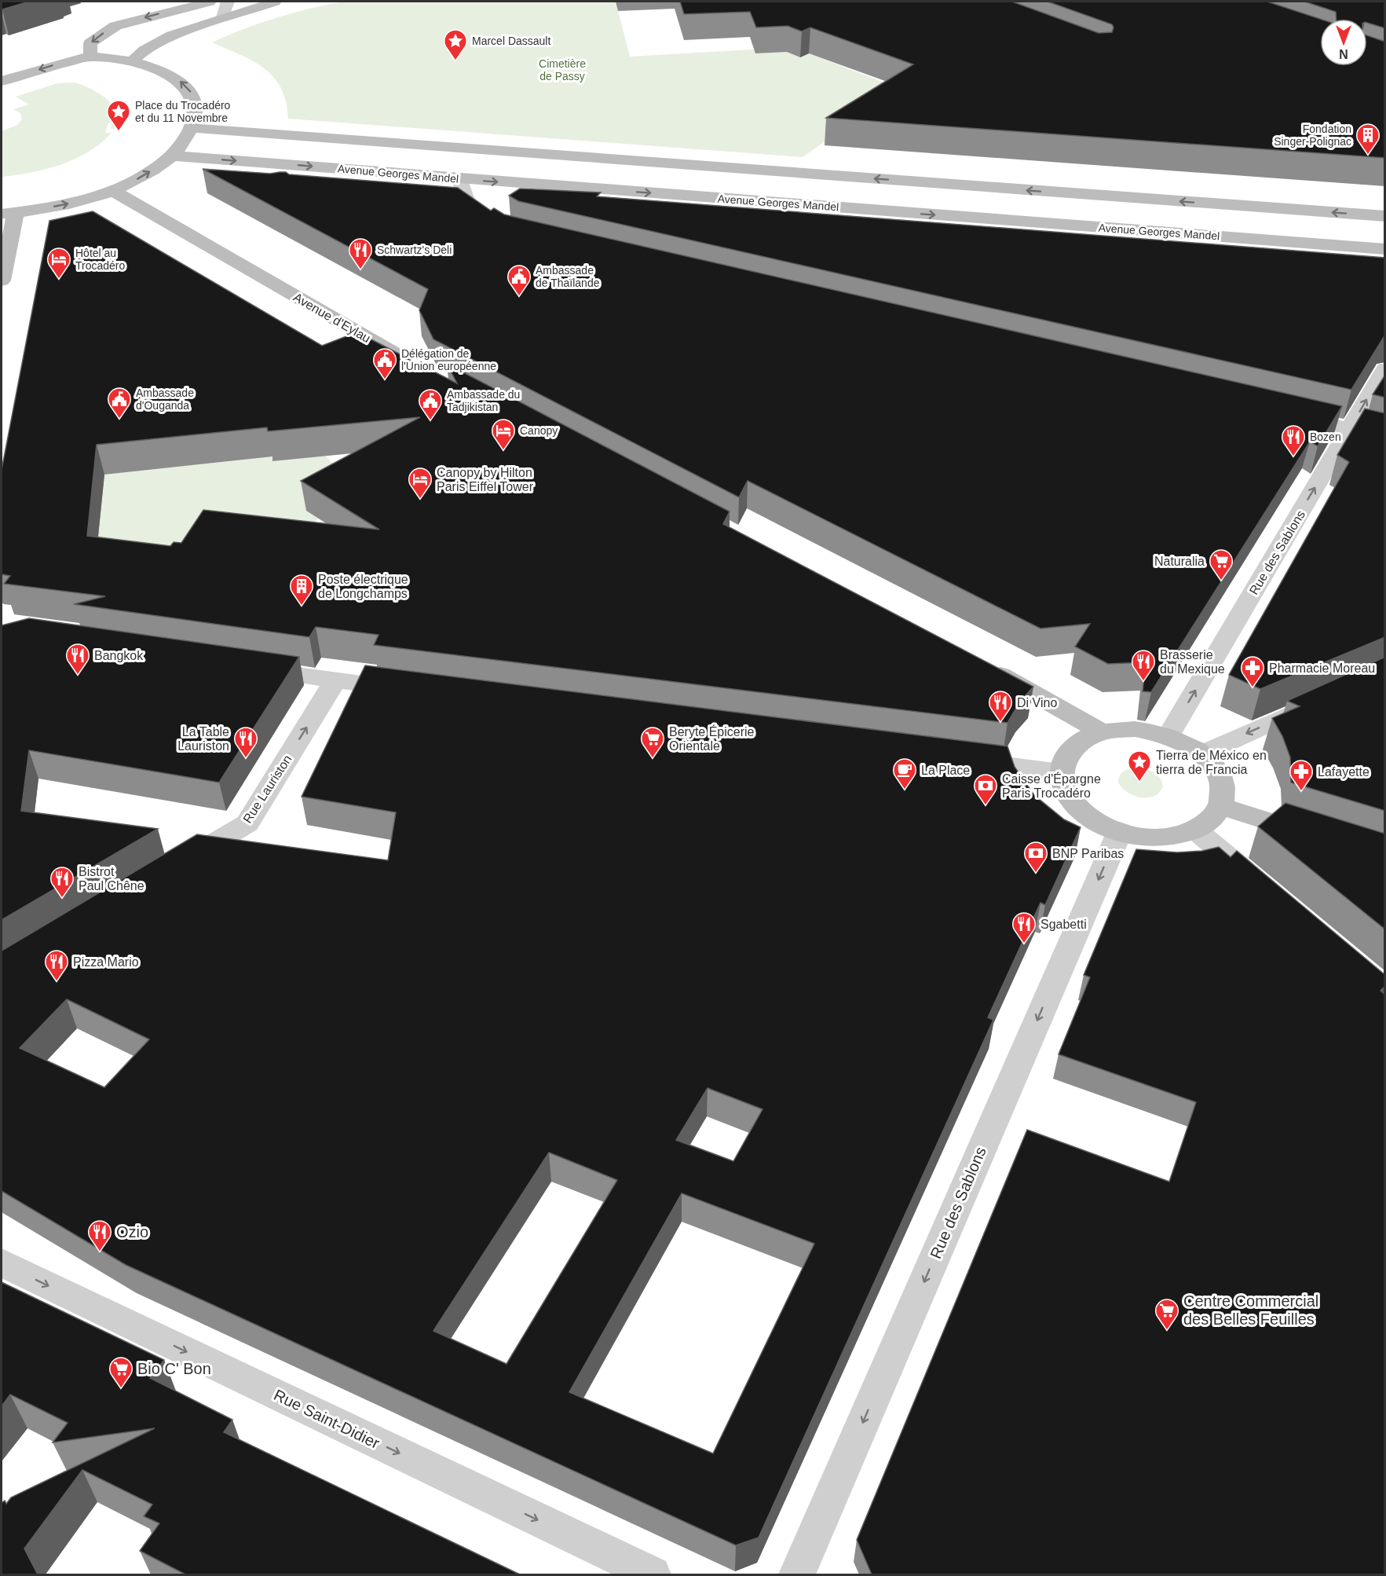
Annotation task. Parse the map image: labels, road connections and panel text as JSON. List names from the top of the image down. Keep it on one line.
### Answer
{"streets":{"main road":["Avenue Georges Mandel","Avenue d'Eylau"],"street":["Rue des Sablons","Rue Lauriston","Rue Saint-Didier"]},"one_way":["Rue Lauriston","Rue Saint-Didier"],"parks":["Cimetière de Passy"],"places":{"place":["Marcel Dassault","Place du Trocadéro et du 11 Novembre","Tierra de México en tierra de Francia"],"building":["Fondation Singer-Polignac","Poste électrique de Longchamps"],"restaurant":["Schwartz's Deli","Bozen","Bangkok","Brasserie du Mexique","Di Vino","La Table Lauriston","Bistrot Paul Chêne","Sgabetti","Pizza Mario","Ozio"],"hotel":["Hôtel au Trocadéro","Canopy","Canopy by Hilton Paris Eiffel Tower"],"public building":["Ambassade de Thaïlande","Délégation de l'Union européenne","Ambassade d'Ouganda","Ambassade du Tadjikistan"],"supermarket":["Naturalia","Beryte Épicerie Orientale","Centre Commercial des Belles Feuilles","Bio C' Bon"],"pharmacy":["Pharmacie Moreau","Lafayette"],"cafe":["La Place"],"bank":["Caisse d'Épargne Paris Trocadéro","BNP Paribas"]},"north":"bottom"}
